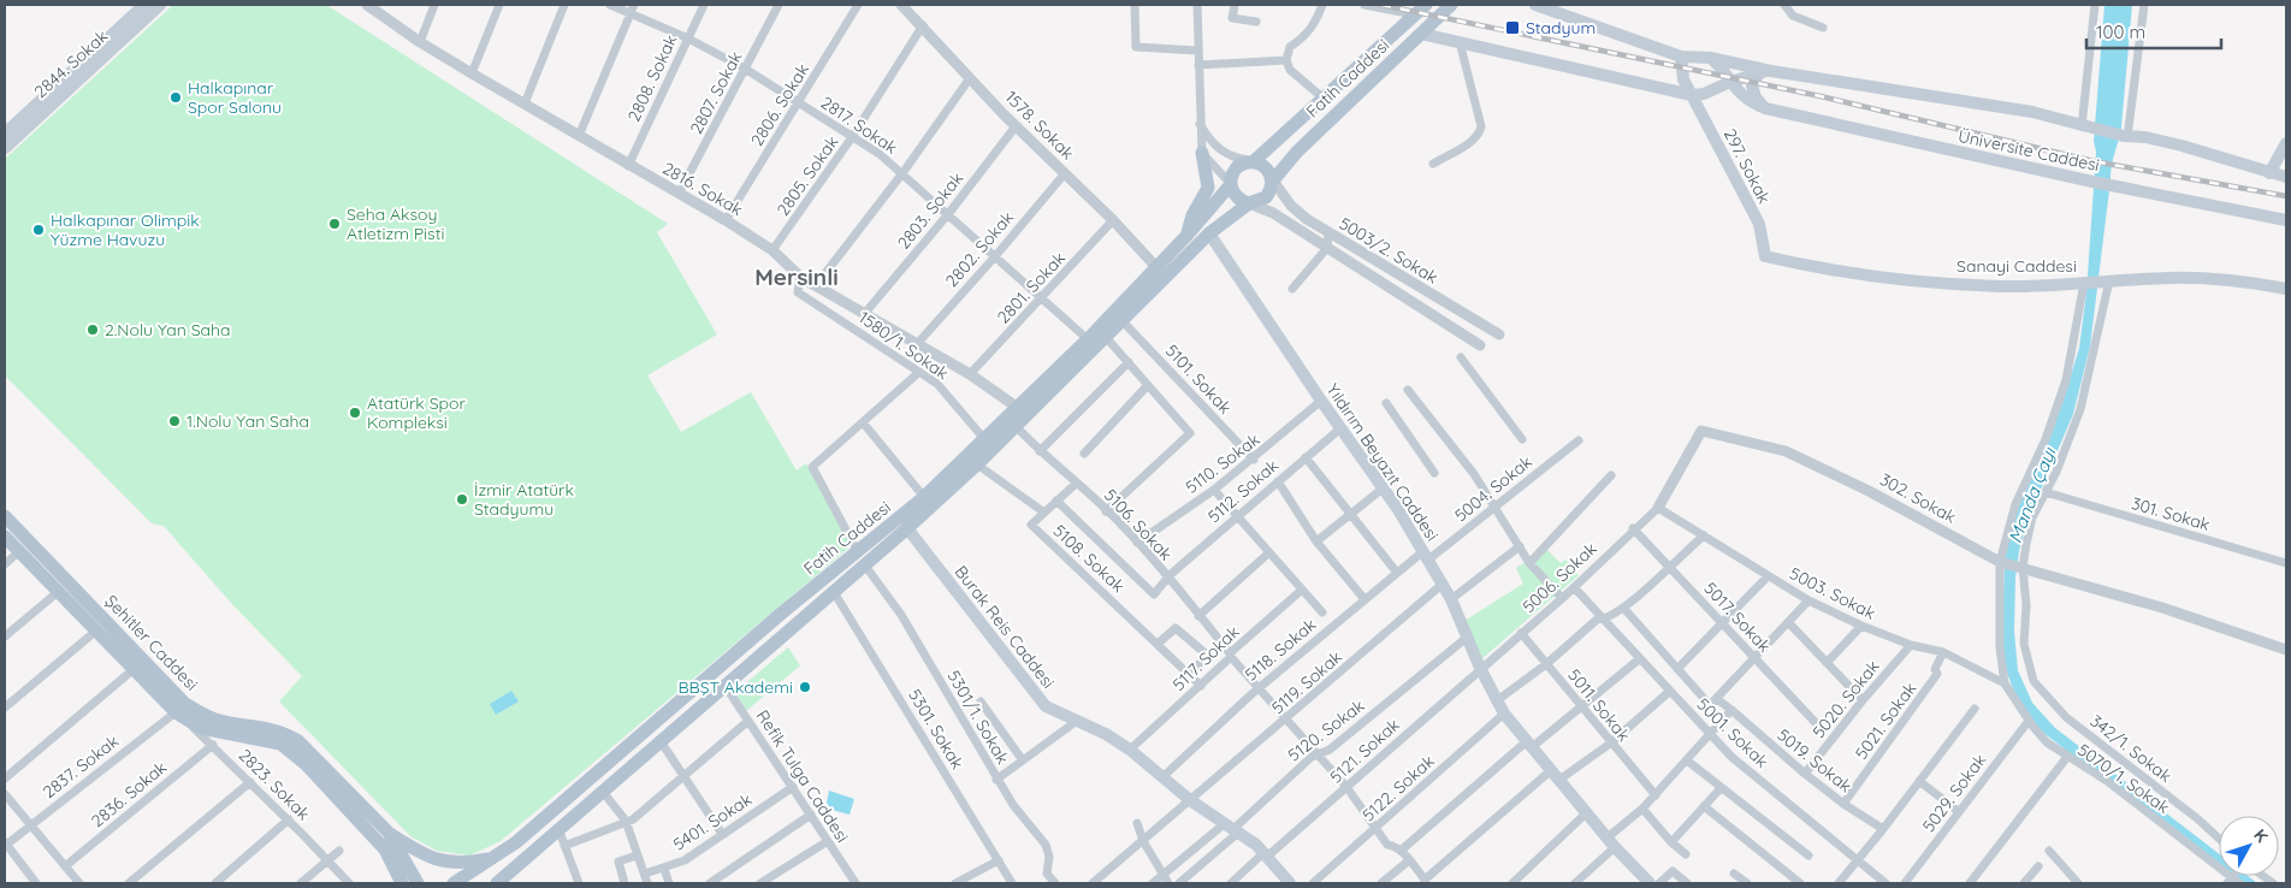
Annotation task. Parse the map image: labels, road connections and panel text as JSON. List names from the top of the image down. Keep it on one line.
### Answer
{"streets":{"main road":["2844. Sokak","Fatih Caddesi","Üniversite Caddesi","297. Sokak","Sanayi Caddesi","Yıldırım Beyazıt Caddesi","Burak Reis Caddesi","Şehitler Caddesi"],"street":["2808. Sokak","2807. Sokak","2806. Sokak","2817. Sokak","1578. Sokak","2805. Sokak","2816. Sokak","2803. Sokak","2802. Sokak","5003/2. Sokak","2801. Sokak","1580/1. Sokak","5101. Sokak","5110. Sokak","5004. Sokak","5112. Sokak","302. Sokak","301. Sokak","5106. Sokak","5108. Sokak","5006. Sokak","5003. Sokak","5017. Sokak","5118. Sokak","5117. Sokak","5119. Sokak","5020. Sokak","5011. Sokak","5301/1. Sokak","5021. Sokak","5301. Sokak","5120. Sokak","5001. Sokak","342/1. Sokak","5121. Sokak","5019. Sokak","2837. Sokak","Refik Tulga Caddesi","5070/1. Sokak","2823. Sokak","5122. Sokak","5029. Sokak","2836. Sokak","5401. Sokak"]},"crossings":[["2808. Sokak","2817. Sokak"],["2808. Sokak","2816. Sokak"],["Fatih Caddesi","2817. Sokak"],["Fatih Caddesi","1578. Sokak"],["Fatih Caddesi","2816. Sokak"],["Fatih Caddesi","5003/2. Sokak"],["Fatih Caddesi","1580/1. Sokak"],["Fatih Caddesi","5101. Sokak"],["Fatih Caddesi","Yıldırım Beyazıt Caddesi"],["Fatih Caddesi","5106. Sokak"],["2807. Sokak","2817. Sokak"],["2807. Sokak","2816. Sokak"],["2806. Sokak","2817. Sokak"],["2806. Sokak","2816. Sokak"],["2817. Sokak","2805. Sokak"],["2817. Sokak","2803. Sokak"],["2817. Sokak","2802. Sokak"],["2817. Sokak","2801. Sokak"],["1578. Sokak","2805. Sokak"],["1578. Sokak","2803. Sokak"],["1578. Sokak","2802. Sokak"],["1578. Sokak","2801. Sokak"],["297. Sokak","Sanayi Caddesi"],["2805. Sokak","2816. Sokak"],["2816. Sokak","2803. Sokak"],["2816. Sokak","2802. Sokak"],["2816. Sokak","2801. Sokak"],["2816. Sokak","1580/1. Sokak"],["Sanayi Caddesi","302. Sokak"],["Sanayi Caddesi","342/1. Sokak"],["5101. Sokak","5110. Sokak"],["Yıldırım Beyazıt Caddesi","5110. Sokak"],["Yıldırım Beyazıt Caddesi","5004. Sokak"],["Yıldırım Beyazıt Caddesi","5112. Sokak"],["Yıldırım Beyazıt Caddesi","5006. Sokak"],["Yıldırım Beyazıt Caddesi","5118. Sokak"],["Yıldırım Beyazıt Caddesi","5119. Sokak"],["Yıldırım Beyazıt Caddesi","5120. Sokak"],["Yıldırım Beyazıt Caddesi","5121. Sokak"],["Yıldırım Beyazıt Caddesi","5122. Sokak"],["5110. Sokak","5106. Sokak"],["5004. Sokak","5118. Sokak"],["5112. Sokak","5106. Sokak"],["302. Sokak","5006. Sokak"],["302. Sokak","5003. Sokak"],["302. Sokak","342/1. Sokak"],["301. Sokak","342/1. Sokak"],["5106. Sokak","5118. Sokak"],["5106. Sokak","5117. Sokak"],["5106. Sokak","5119. Sokak"],["5106. Sokak","5120. Sokak"],["5106. Sokak","5121. Sokak"],["5106. Sokak","5122. Sokak"],["5108. Sokak","5117. Sokak"],["5006. Sokak","5003. Sokak"],["5006. Sokak","5017. Sokak"],["5006. Sokak","5011. Sokak"],["5006. Sokak","5001. Sokak"],["5006. Sokak","5121. Sokak"],["5003. Sokak","5020. Sokak"],["5003. Sokak","5021. Sokak"],["5003. Sokak","5070/1. Sokak"],["Burak Reis Caddesi","5118. Sokak"],["Burak Reis Caddesi","5117. Sokak"],["Burak Reis Caddesi","5119. Sokak"],["Burak Reis Caddesi","5120. Sokak"],["Burak Reis Caddesi","5121. Sokak"],["Şehitler Caddesi","2837. Sokak"],["Şehitler Caddesi","2823. Sokak"],["5020. Sokak","5019. Sokak"],["5021. Sokak","5019. Sokak"],["2837. Sokak","2823. Sokak"],["Refik Tulga Caddesi","5401. Sokak"],["5070/1. Sokak","5029. Sokak"],["2823. Sokak","2836. Sokak"]],"districts":["Mersinli"],"water":["Manda Çayı"],"places":{"transit":["Stadyum"],"other":["Halkapınar Spor Salonu","Seha Aksoy Atletizm Pisti","Halkapınar Olimpik Yüzme Havuzu","2.Nolu Yan Saha","Atatürk Spor Kompleksi","1.Nolu Yan Saha","İzmir Atatürk Stadyumu","BBŞT Akademi"]},"scale_bar":"100 m","north":"top right"}
